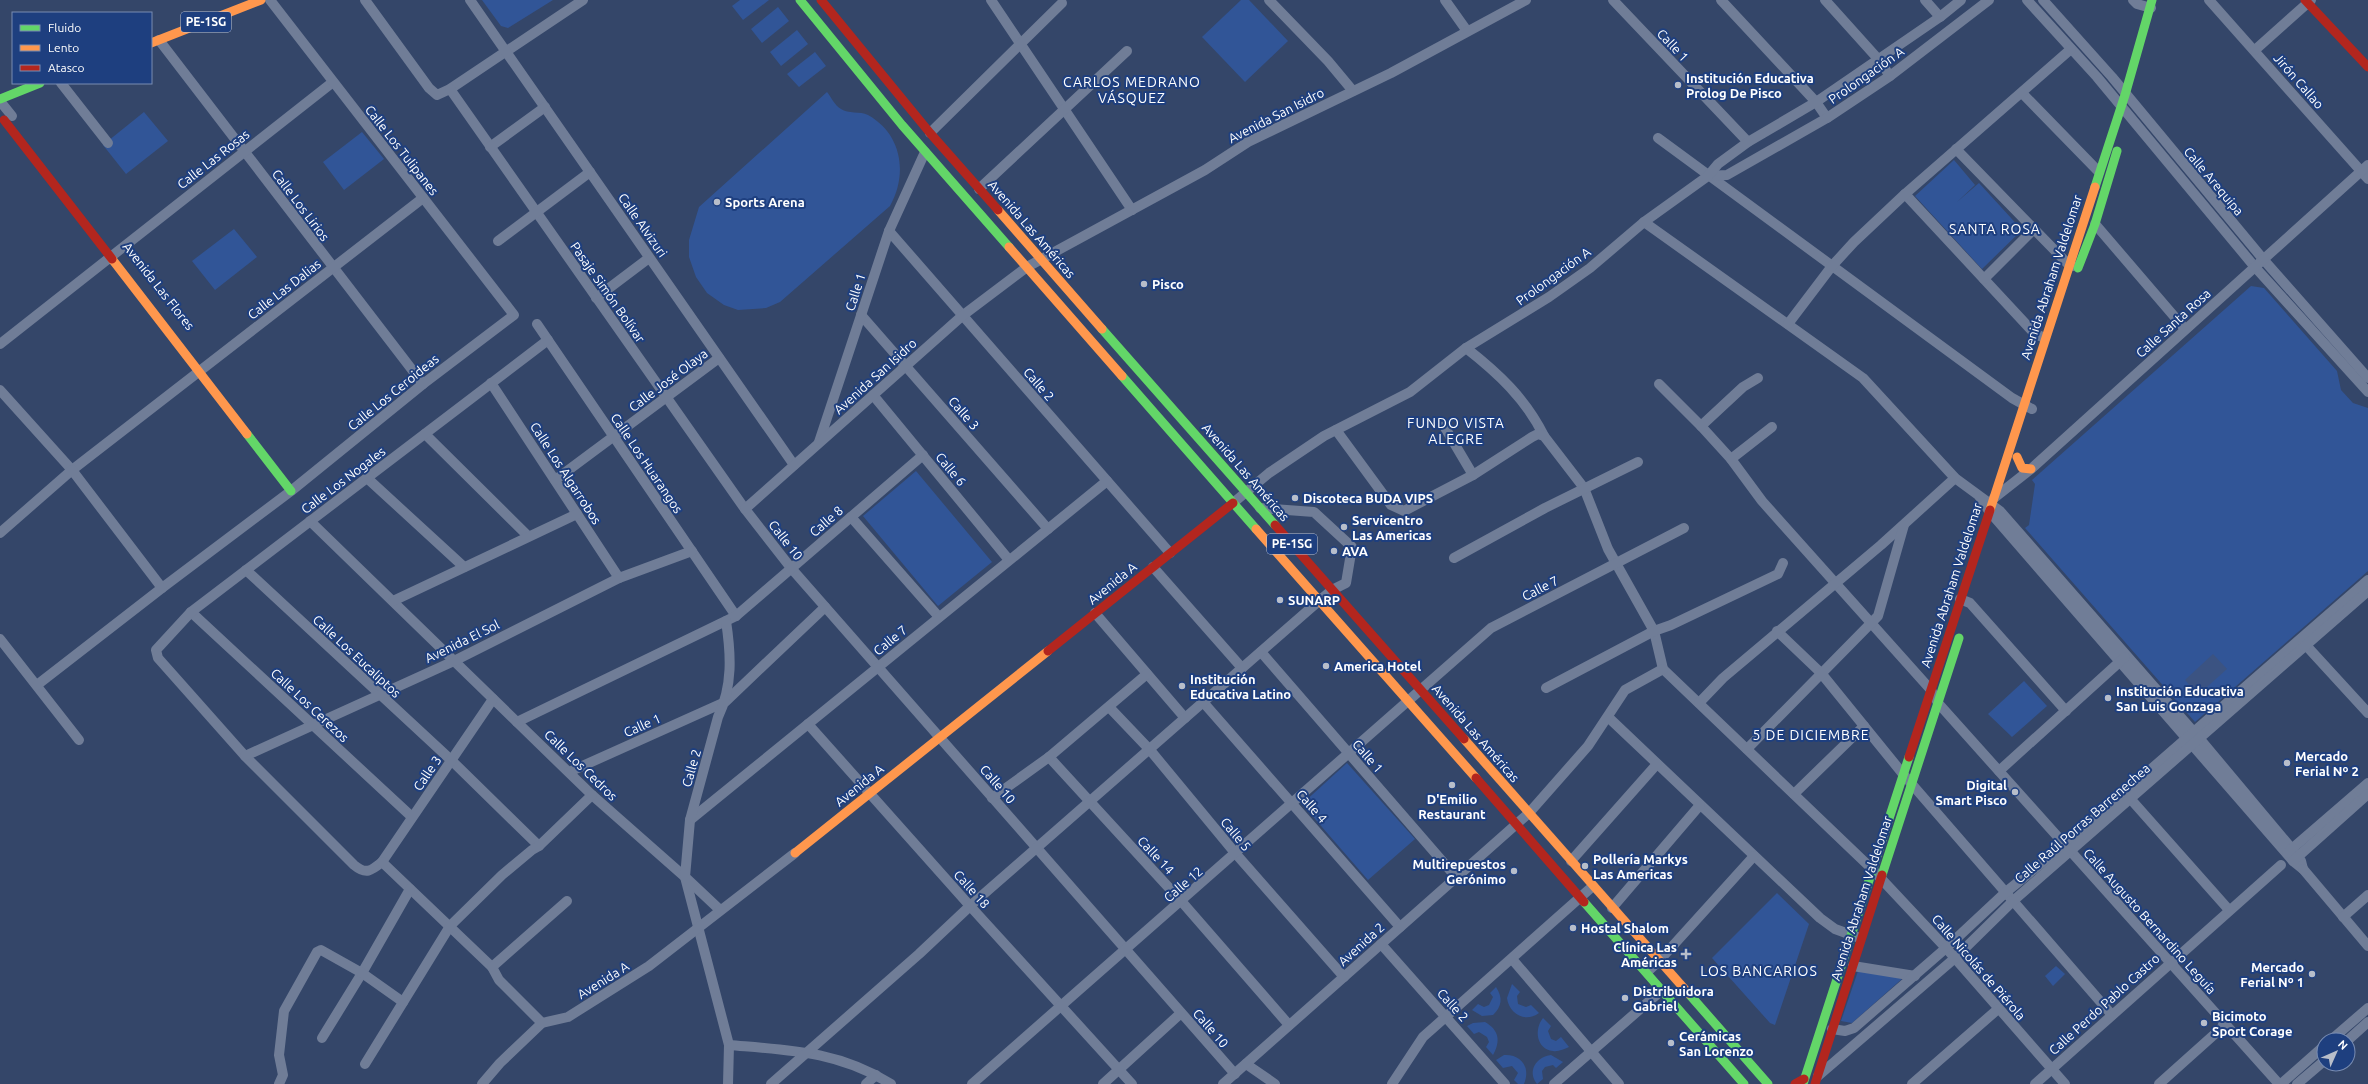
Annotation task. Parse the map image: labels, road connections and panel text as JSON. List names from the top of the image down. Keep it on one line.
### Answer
{"streets":{"main road":["PE-1SG","Avenida Las Américas","Avenida Abraham Valdelomar","Avenida Las Flores","Avenida A"],"street":["Calle 1","Prolongación A","Jirón Callao","Avenida San Isidro","Calle Los Tulipanes","Calle Las Rosas","Calle Arequipa","Calle Los Lirios","Calle Alvizuri","Calle Las Dalias","Pasaje Simón Bolívar","Calle Santa Rosa","Calle José Olaya","Calle 2","Calle Los Ceroideas","Calle 3","Calle Los Huarangos","Calle 6","Calle Los Algarrobos","Calle Los Nogales","Calle 8","Calle 10","Calle 7","Avenida El Sol","Calle Los Eucaliptos","Calle Los Cerezos","Calle Los Cedros","Calle 4","Calle Raúl Porras Barrenechea","Calle 5","Calle 14","Calle 12","Calle 18","Calle Augusto Bernardino Leguía","Avenida 2","Calle Nicolás de Piérola","Calle Perdo Pablo Castro"]},"crossings":[["PE-1SG","Calle 1"],["PE-1SG","Avenida San Isidro"],["PE-1SG","Calle Los Lirios"],["PE-1SG","Avenida A"],["PE-1SG","Calle 7"],["PE-1SG","Calle 12"],["PE-1SG","Avenida 2"],["Calle 1","Prolongación A"],["Calle 1","Avenida San Isidro"],["Calle 1","Calle 2"],["Calle 1","Calle 3"],["Calle 1","Calle Los Cedros"],["Calle 1","Calle 12"],["Calle 1","Avenida 2"],["Prolongación A","Avenida A"],["Jirón Callao","Calle Santa Rosa"],["Avenida San Isidro","Calle Alvizuri"],["Avenida San Isidro","Avenida Las Américas"],["Avenida San Isidro","Pasaje Simón Bolívar"],["Avenida San Isidro","Calle 2"],["Avenida San Isidro","Calle 3"],["Avenida San Isidro","Calle 6"],["Avenida San Isidro","Calle 10"],["Calle Los Tulipanes","Calle Las Rosas"],["Calle Los Tulipanes","Calle Las Dalias"],["Calle Los Tulipanes","Calle Los Ceroideas"],["Calle Las Rosas","Calle Los Lirios"],["Calle Las Rosas","Avenida Las Flores"],["Calle Arequipa","Avenida Abraham Valdelomar"],["Calle Arequipa","Calle Santa Rosa"],["Calle Los Lirios","Calle Las Dalias"],["Calle Los Lirios","Calle Los Ceroideas"],["Calle Alvizuri","Calle José Olaya"],["Avenida Las Américas","Avenida A"],["Avenida Las Américas","Calle 7"],["Avenida Las Américas","Avenida 2"],["Avenida Abraham Valdelomar","Calle Santa Rosa"],["Avenida Abraham Valdelomar","Calle Raúl Porras Barrenechea"],["Avenida Abraham Valdelomar","Calle Augusto Bernardino Leguía"],["Avenida Abraham Valdelomar","Calle Nicolás de Piérola"],["Avenida Las Flores","Calle Las Dalias"],["Avenida Las Flores","Calle Los Ceroideas"],["Pasaje Simón Bolívar","Calle José Olaya"],["Pasaje Simón Bolívar","Calle 10"],["Calle José Olaya","Calle Los Huarangos"],["Calle José Olaya","Calle Los Algarrobos"],["Calle 2","Calle 8"],["Calle 2","Avenida A"],["Calle 2","Calle 7"],["Calle 2","Calle Los Cedros"],["Calle 2","Avenida 2"],["Calle 3","Calle 7"],["Calle 3","Calle Los Eucaliptos"],["Calle 3","Calle Los Cerezos"],["Calle 3","Calle Los Cedros"],["Calle Los Huarangos","Calle Los Nogales"],["Calle Los Huarangos","Calle 8"],["Calle Los Huarangos","Avenida El Sol"],["Calle 6","Calle 8"],["Calle 6","Calle 7"],["Calle Los Algarrobos","Calle Los Nogales"],["Calle Los Algarrobos","Avenida El Sol"],["Calle Los Nogales","Avenida El Sol"],["Calle Los Nogales","Calle Los Eucaliptos"],["Calle Los Nogales","Calle Los Cerezos"],["Calle Los Nogales","Calle Los Cedros"],["Calle 8","Calle 10"],["Calle 8","Calle Los Cedros"],["Calle 10","Avenida A"],["Calle 10","Calle 7"],["Calle 10","Calle 12"],["Calle 10","Avenida 2"],["Avenida A","Calle 18"],["Calle 7","Calle 12"],["Calle 7","Calle 18"],["Avenida El Sol","Calle Los Eucaliptos"],["Avenida El Sol","Calle Los Cerezos"],["Avenida El Sol","Calle Los Cedros"],["Calle 4","Calle 12"],["Calle 4","Avenida 2"],["Calle Raúl Porras Barrenechea","Calle Augusto Bernardino Leguía"],["Calle Raúl Porras Barrenechea","Calle Nicolás de Piérola"],["Calle 5","Calle 12"],["Calle 5","Avenida 2"],["Calle 14","Calle 12"],["Calle 14","Avenida 2"],["Calle 12","Calle 18"],["Calle Augusto Bernardino Leguía","Calle Perdo Pablo Castro"],["Avenida 2","Calle Nicolás de Piérola"],["Calle Nicolás de Piérola","Calle Perdo Pablo Castro"]],"districts":["CARLOS MEDRANO VÁSQUEZ","SANTA ROSA","FUNDO VISTA ALEGRE","5 DE DICIEMBRE","LOS BANCARIOS"],"places":{"other":["Institución Educativa Prolog De Pisco","Sports Arena","Pisco","Discoteca BUDA VIPS","Servicentro Las Americas","AVA","SUNARP","America Hotel","Institución Educativa Latino","Institución Educativa San Luis Gonzaga","Mercado Ferial Nº 2","D'Emilio Restaurant","Digital Smart Pisco","Pollería Markys Las Americas","Multirepuestos Gerónimo","Hostal Shalom","Mercado Ferial Nº 1","Distribuidora Gabriel","Bicimoto Sport Corage","Cerámicas San Lorenzo"],"health":["Clínica Las Américas"]},"legend":["Fluido","Lento","Atasco"],"north":"top right"}
